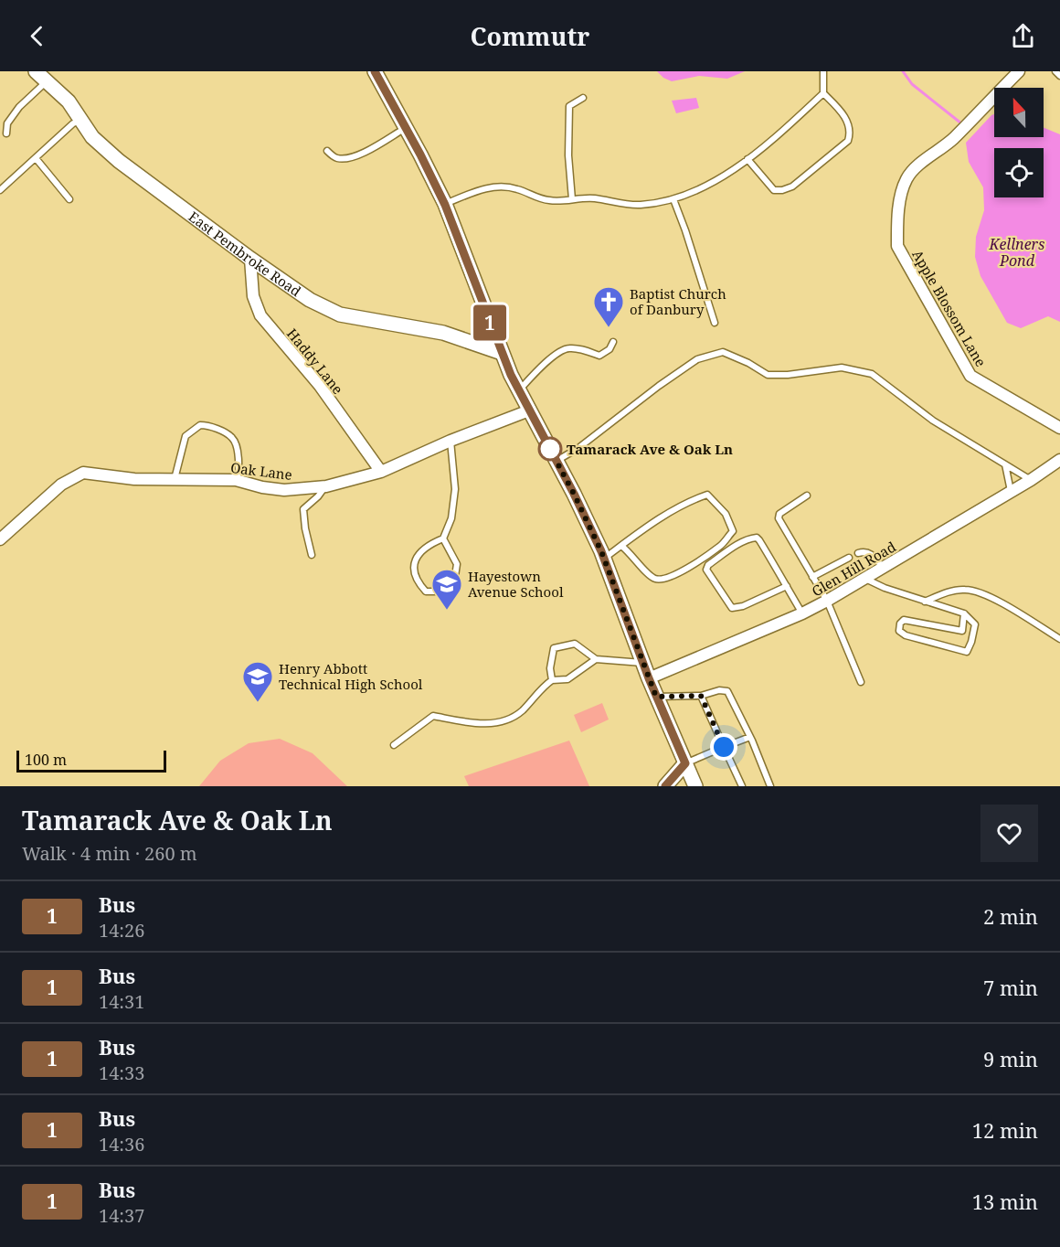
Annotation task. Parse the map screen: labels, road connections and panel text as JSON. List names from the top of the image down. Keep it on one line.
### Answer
{"streets":{"street":["East Pembroke Road","Apple Blossom Lane","Haddy Lane","Oak Lane","Glen Hill Road"]},"crossings":[["East Pembroke Road","Haddy Lane"],["Haddy Lane","Oak Lane"]],"water":["Kellners Pond"],"places":{"church":["Baptist Church of Danbury"],"other":["Tamarack Ave & Oak Ln"],"school or university":["Hayestown Avenue School","Henry Abbott Technical High School"]},"lines":["bus line 1"],"scale_bar":"100 m","north":"top","page":{"header":"Commutr","on_map":"1","scale":"100 m","heading":["Tamarack Ave & Oak Ln","Walk · 4 min · 260 m"],"list":[{"mark":"1","name":"Bus","note":"14:26","value":"2 min"},{"mark":"1","name":"Bus","note":"14:31","value":"7 min"},{"mark":"1","name":"Bus","note":"14:33","value":"9 min"},{"mark":"1","name":"Bus","note":"14:36","value":"12 min"},{"mark":"1","name":"Bus","note":"14:37","value":"13 min"}]}}
